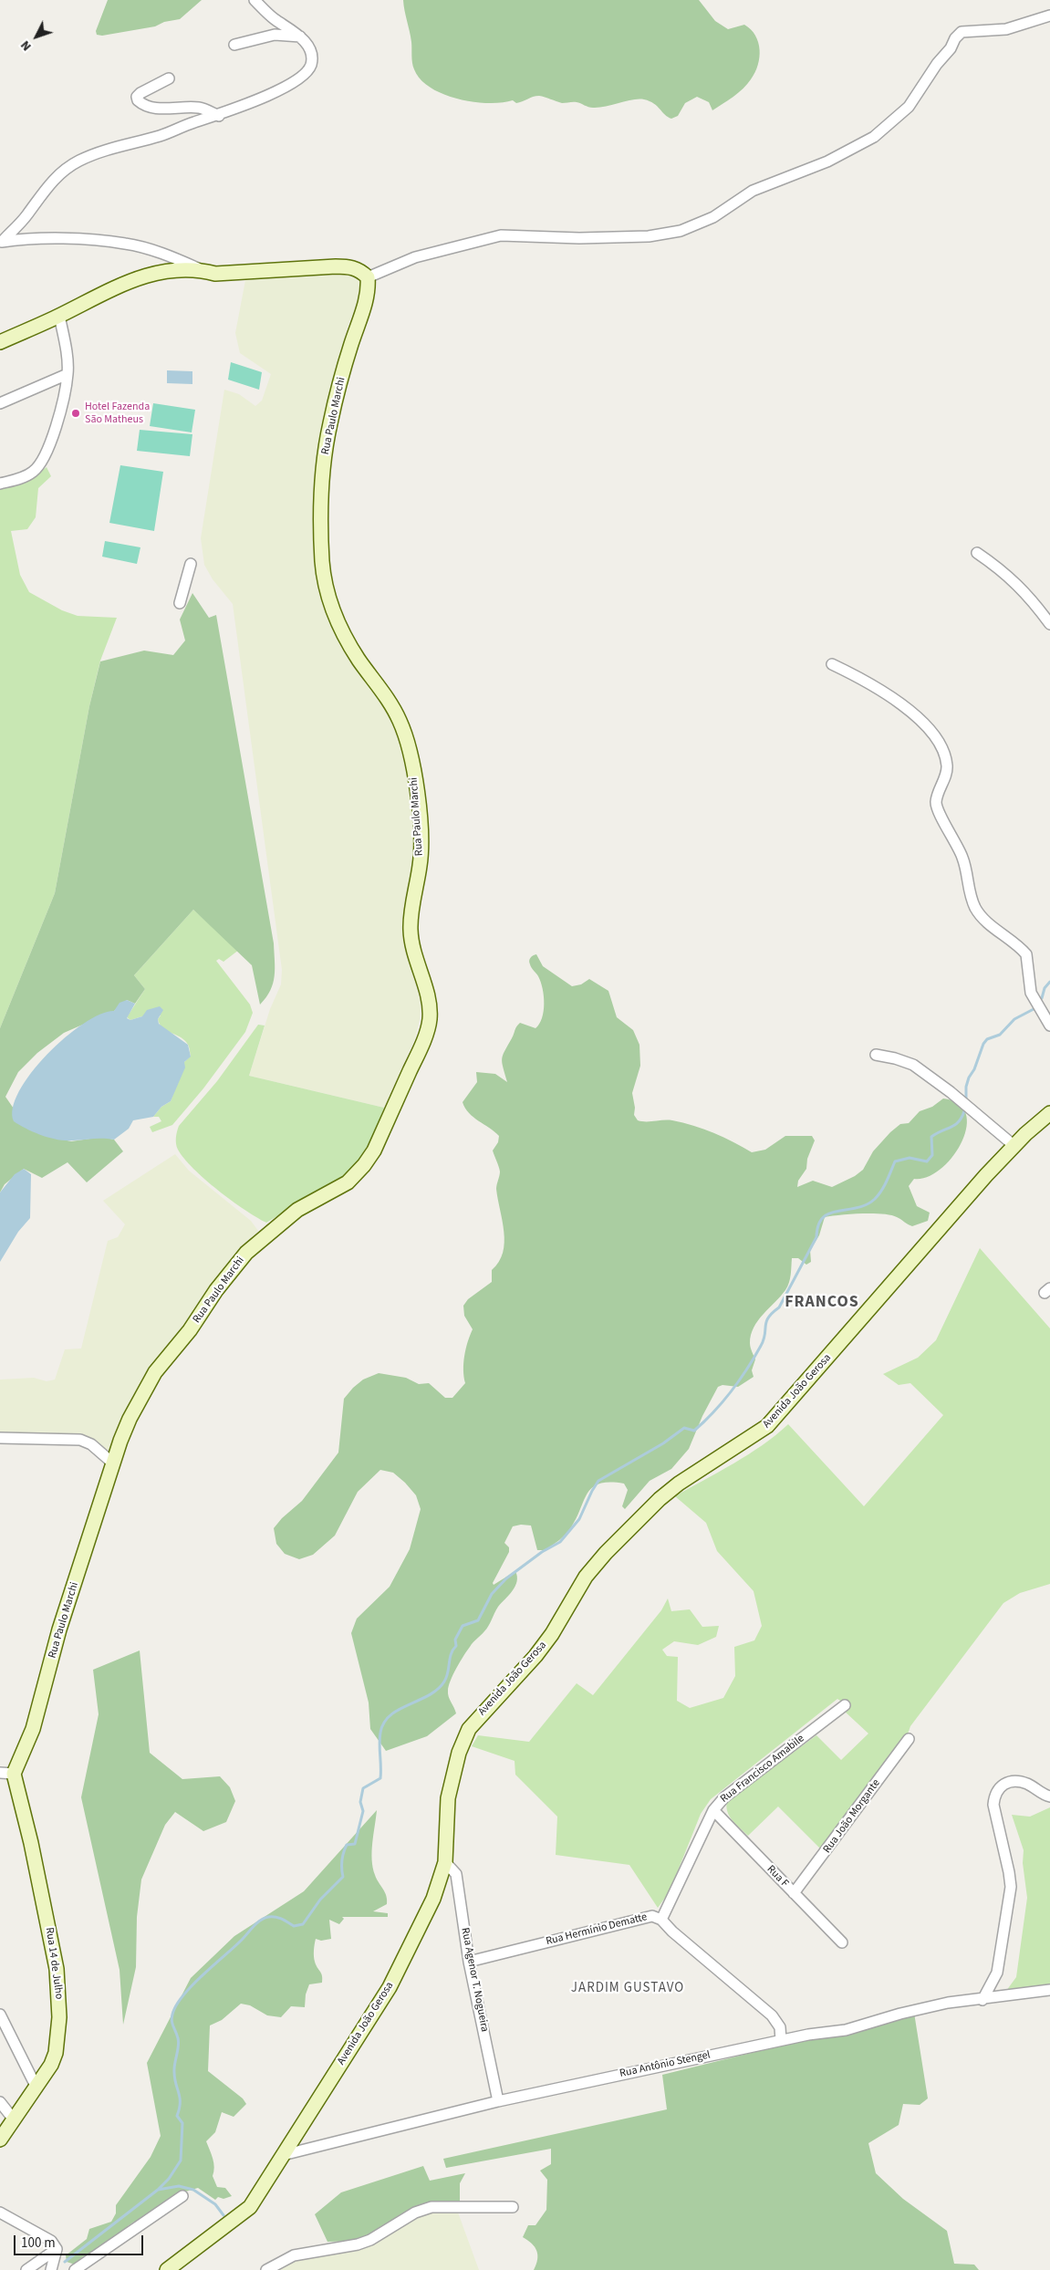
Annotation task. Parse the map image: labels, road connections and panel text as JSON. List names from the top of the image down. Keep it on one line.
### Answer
{"streets":{"street":["Rua Paulo Marchi","Avenida João Gerosa","Rua Francisco Amabile","Rua João Morgante","Rua F","Rua Hermínio Dematte","Rua 14 de Julho","Rua Agenor T. Nogueira","Rua Antônio Stengel"]},"crossings":[["Rua Paulo Marchi","Rua 14 de Julho"],["Avenida João Gerosa","Rua Agenor T. Nogueira"],["Avenida João Gerosa","Rua Antônio Stengel"],["Rua Francisco Amabile","Rua F"],["Rua Francisco Amabile","Rua Hermínio Dematte"],["Rua João Morgante","Rua F"],["Rua Hermínio Dematte","Rua Agenor T. Nogueira"],["Rua Hermínio Dematte","Rua Antônio Stengel"],["Rua Agenor T. Nogueira","Rua Antônio Stengel"]],"districts":["FRANCOS","JARDIM GUSTAVO"],"places":["Hotel Fazenda São Matheus"],"scale_bar":"100 m","north":"bottom left"}
